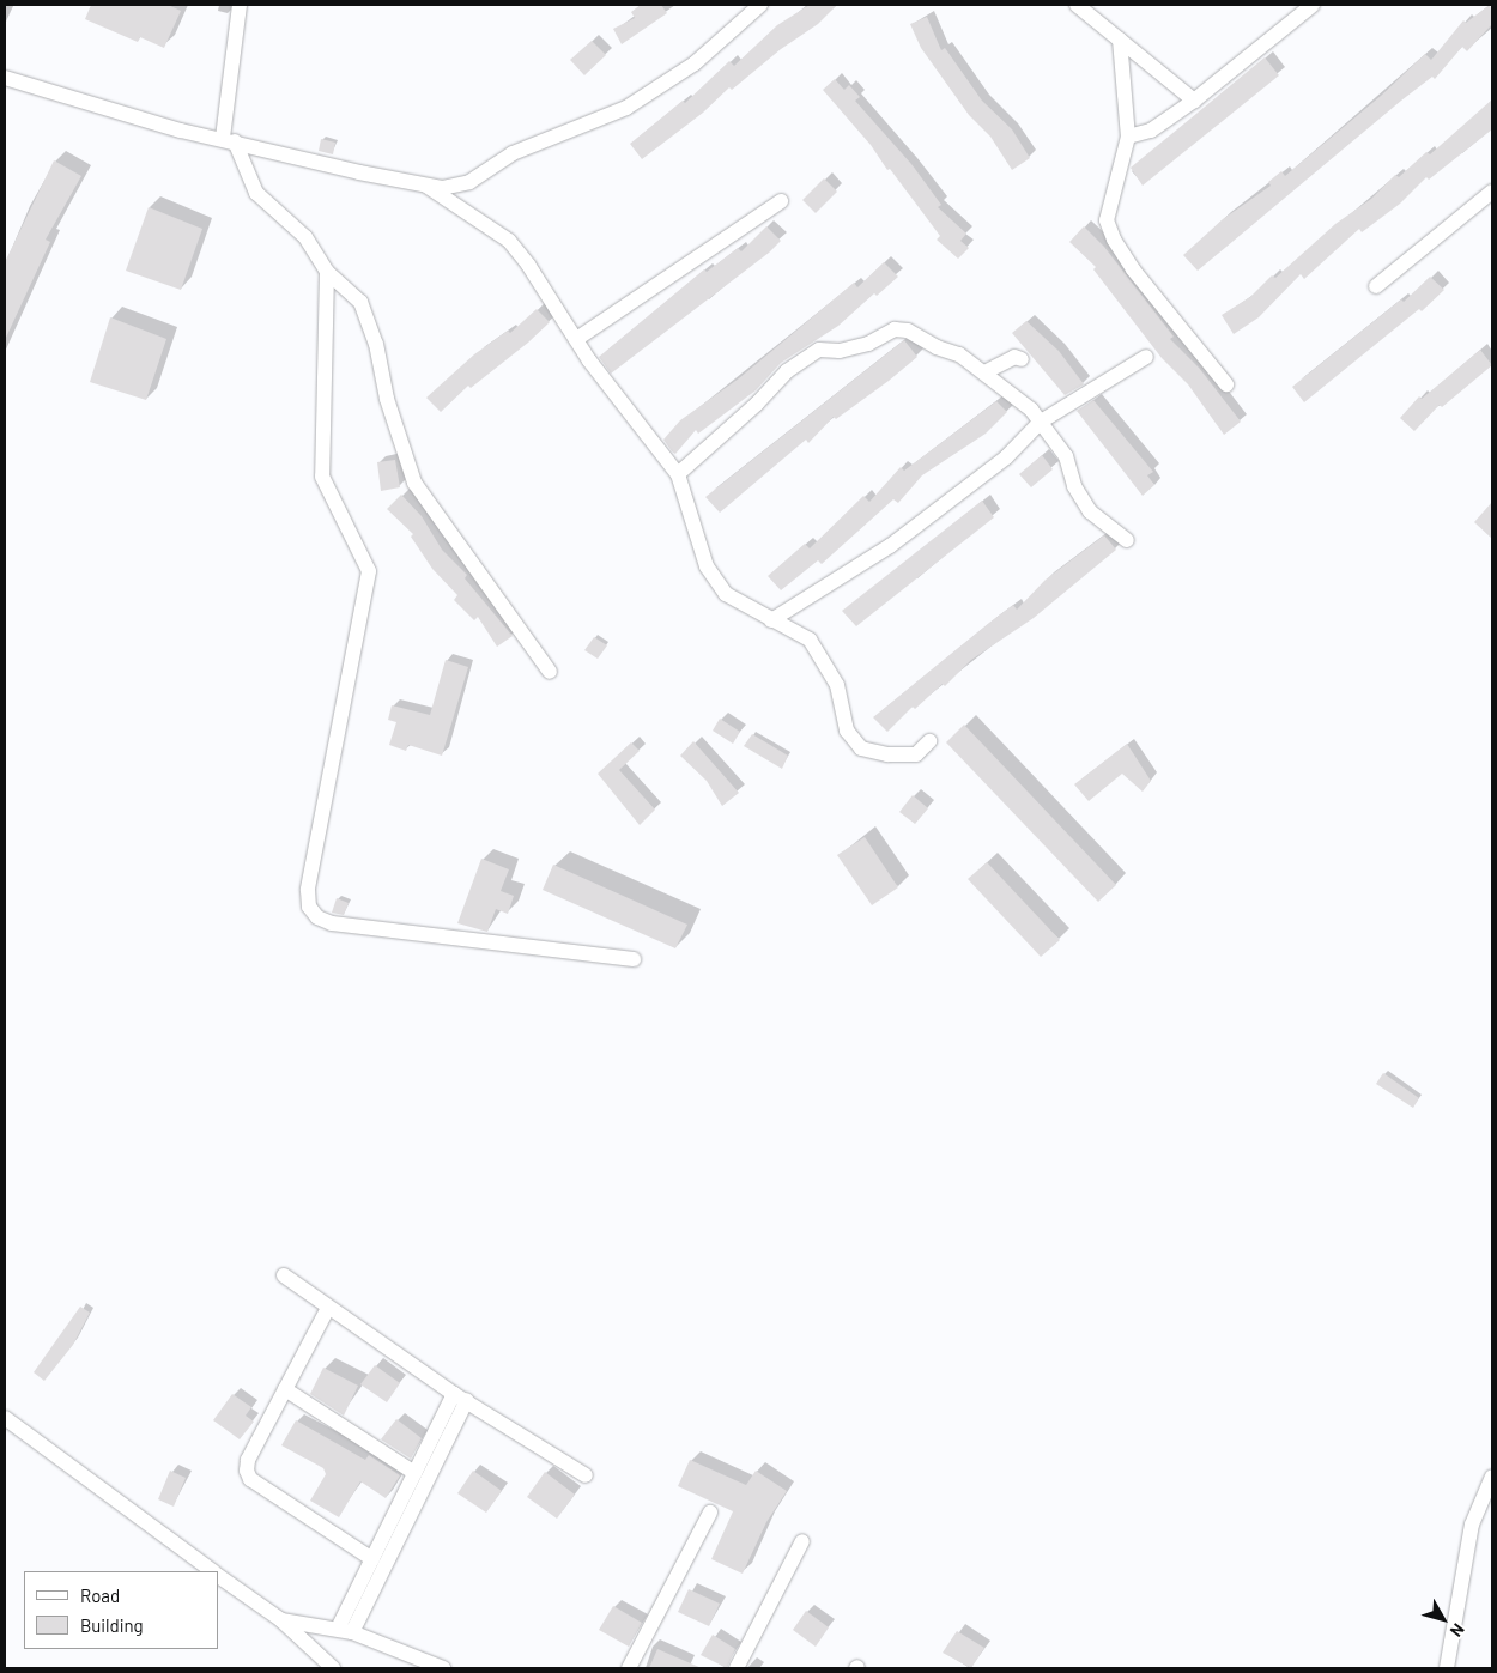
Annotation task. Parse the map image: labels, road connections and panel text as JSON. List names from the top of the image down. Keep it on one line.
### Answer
{"legend":["Road","Building"],"north":"bottom right"}
